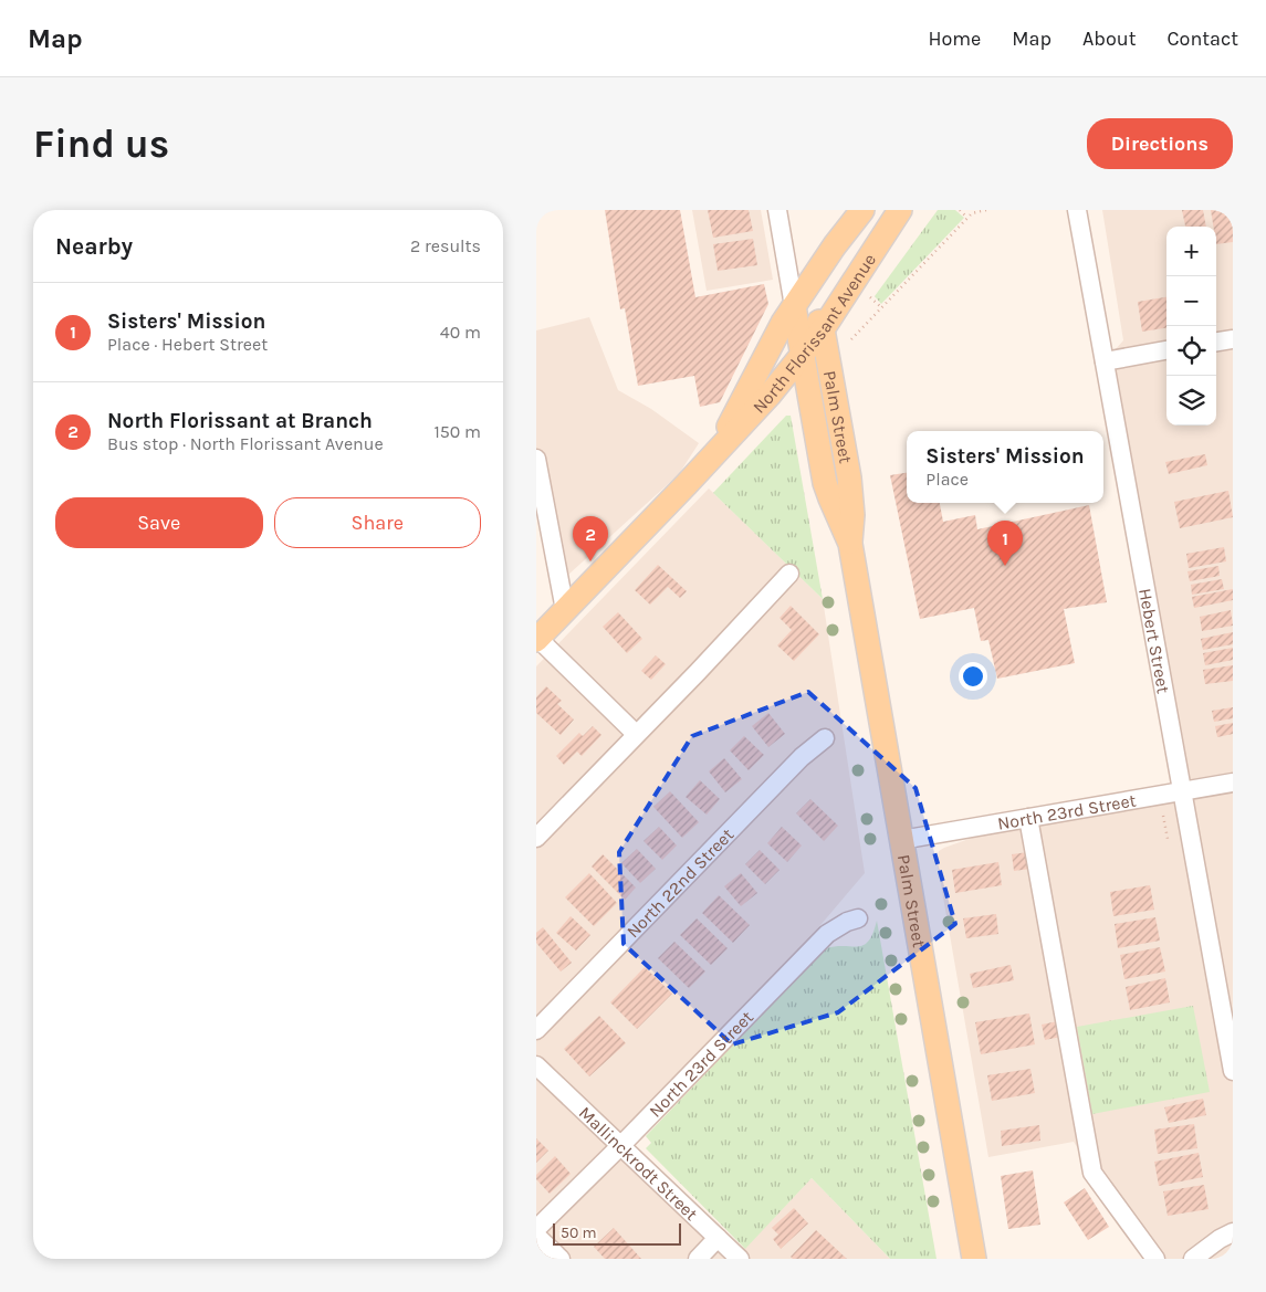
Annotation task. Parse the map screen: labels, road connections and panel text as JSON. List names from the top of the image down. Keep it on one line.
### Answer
{"streets":{"main road":["North Florissant Avenue","Palm Street"],"street":["Hebert Street","North 23rd Street","North 22nd Street","Mallinckrodt Street"]},"crossings":[["North Florissant Avenue","Palm Street"],["Palm Street","North 23rd Street"],["Hebert Street","North 23rd Street"],["North 23rd Street","Mallinckrodt Street"]],"scale_bar":"50 m","page":{"header":"Map","nav":["Home","Map","About","Contact"],"buttons":["Directions",["Save","Share"]],"title":"Find us","heading":["Nearby","2 results"],"map_buttons":["+","−"],"list":[{"mark":"1","name":"Sisters' Mission","note":"Place · Hebert Street","value":"40 m"},{"mark":"2","name":"North Florissant at Branch","note":"Bus stop · North Florissant Avenue","value":"150 m"}],"popup":["Sisters' Mission","Place"],"pins":["2","1"],"scale":"50 m"}}
